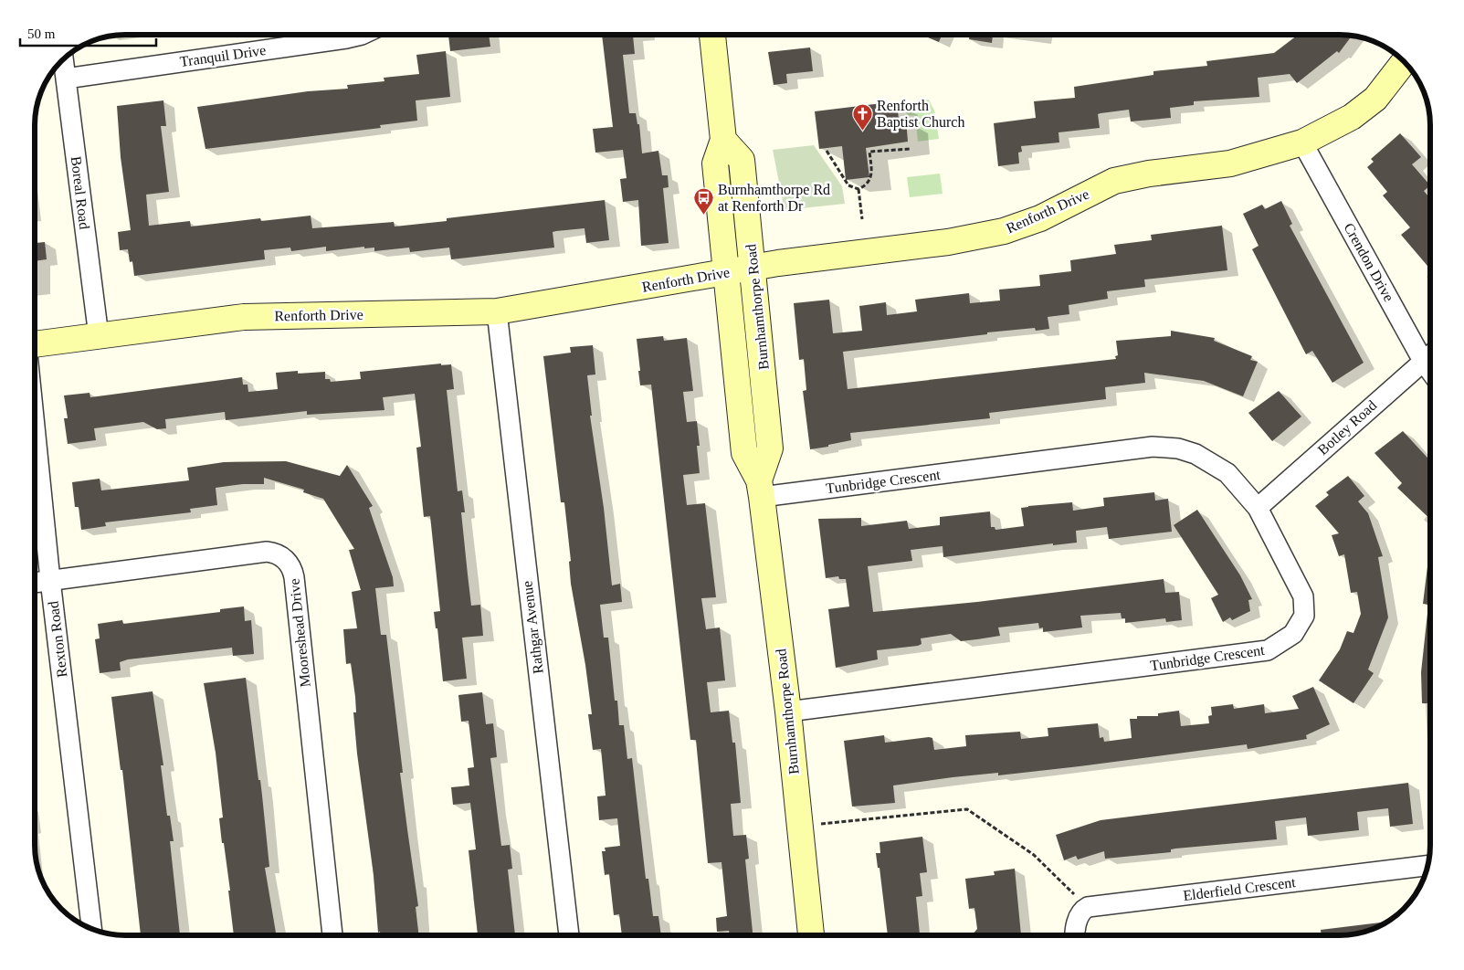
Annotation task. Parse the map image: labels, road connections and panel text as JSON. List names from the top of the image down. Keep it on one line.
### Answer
{"streets":{"street":["Tranquil Drive","Boreal Road","Renforth Drive","Crendon Drive","Burnhamthorpe Road","Botley Road","Tunbridge Crescent","Rathgar Avenue","Mooreshead Drive","Rexton Road","Elderfield Crescent"]},"crossings":[["Tranquil Drive","Boreal Road"],["Boreal Road","Renforth Drive"],["Renforth Drive","Crendon Drive"],["Renforth Drive","Burnhamthorpe Road"],["Renforth Drive","Rathgar Avenue"],["Crendon Drive","Botley Road"],["Burnhamthorpe Road","Tunbridge Crescent"],["Botley Road","Tunbridge Crescent"],["Mooreshead Drive","Rexton Road"]],"places":{"church":["Renforth Baptist Church"],"bus stop":["Burnhamthorpe Rd at Renforth Dr"]},"scale_bar":"50 m"}
